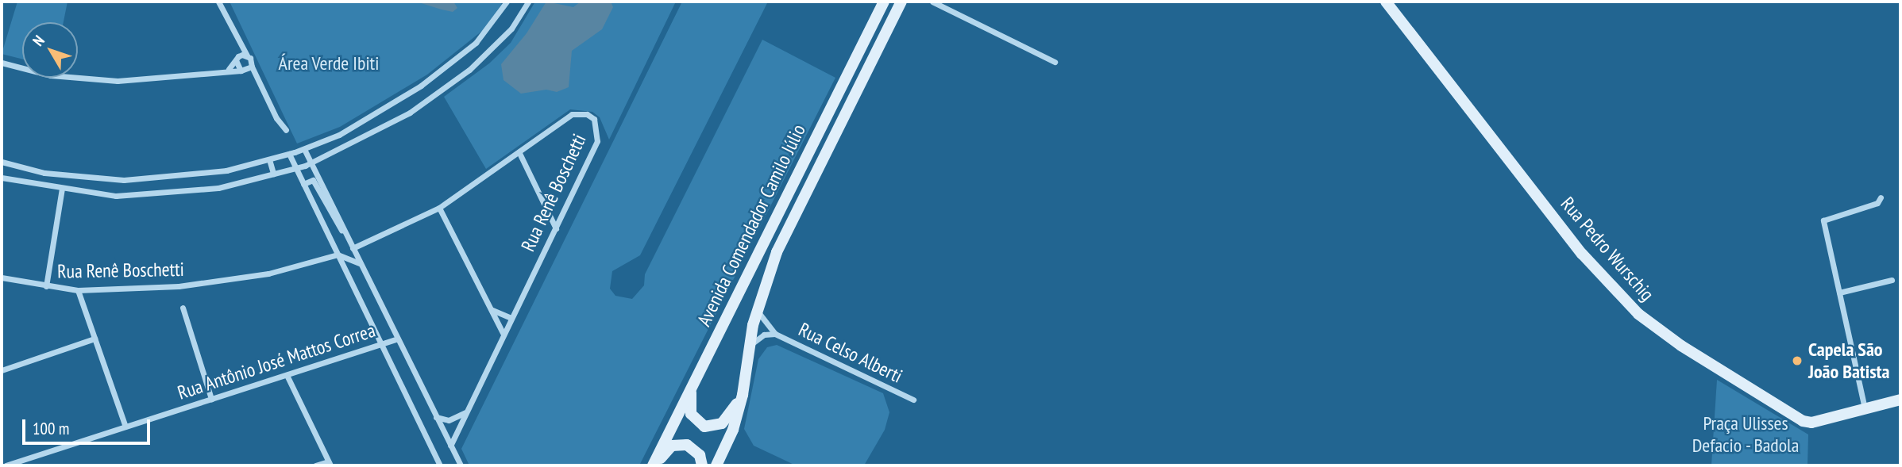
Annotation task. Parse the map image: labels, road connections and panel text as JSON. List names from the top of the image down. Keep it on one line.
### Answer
{"streets":{"main road":["Avenida Comendador Camilo Júlio","Rua Pedro Wurschig"],"street":["Rua Renê Boschetti","Rua Celso Alberti","Rua Antônio José Mattos Correa"]},"crossings":[["Avenida Comendador Camilo Júlio","Rua Celso Alberti"]],"parks":["Área Verde Ibiti","Praça Ulisses Defacio - Badola"],"places":["Capela São João Batista"],"scale_bar":"100 m","north":"top left"}
